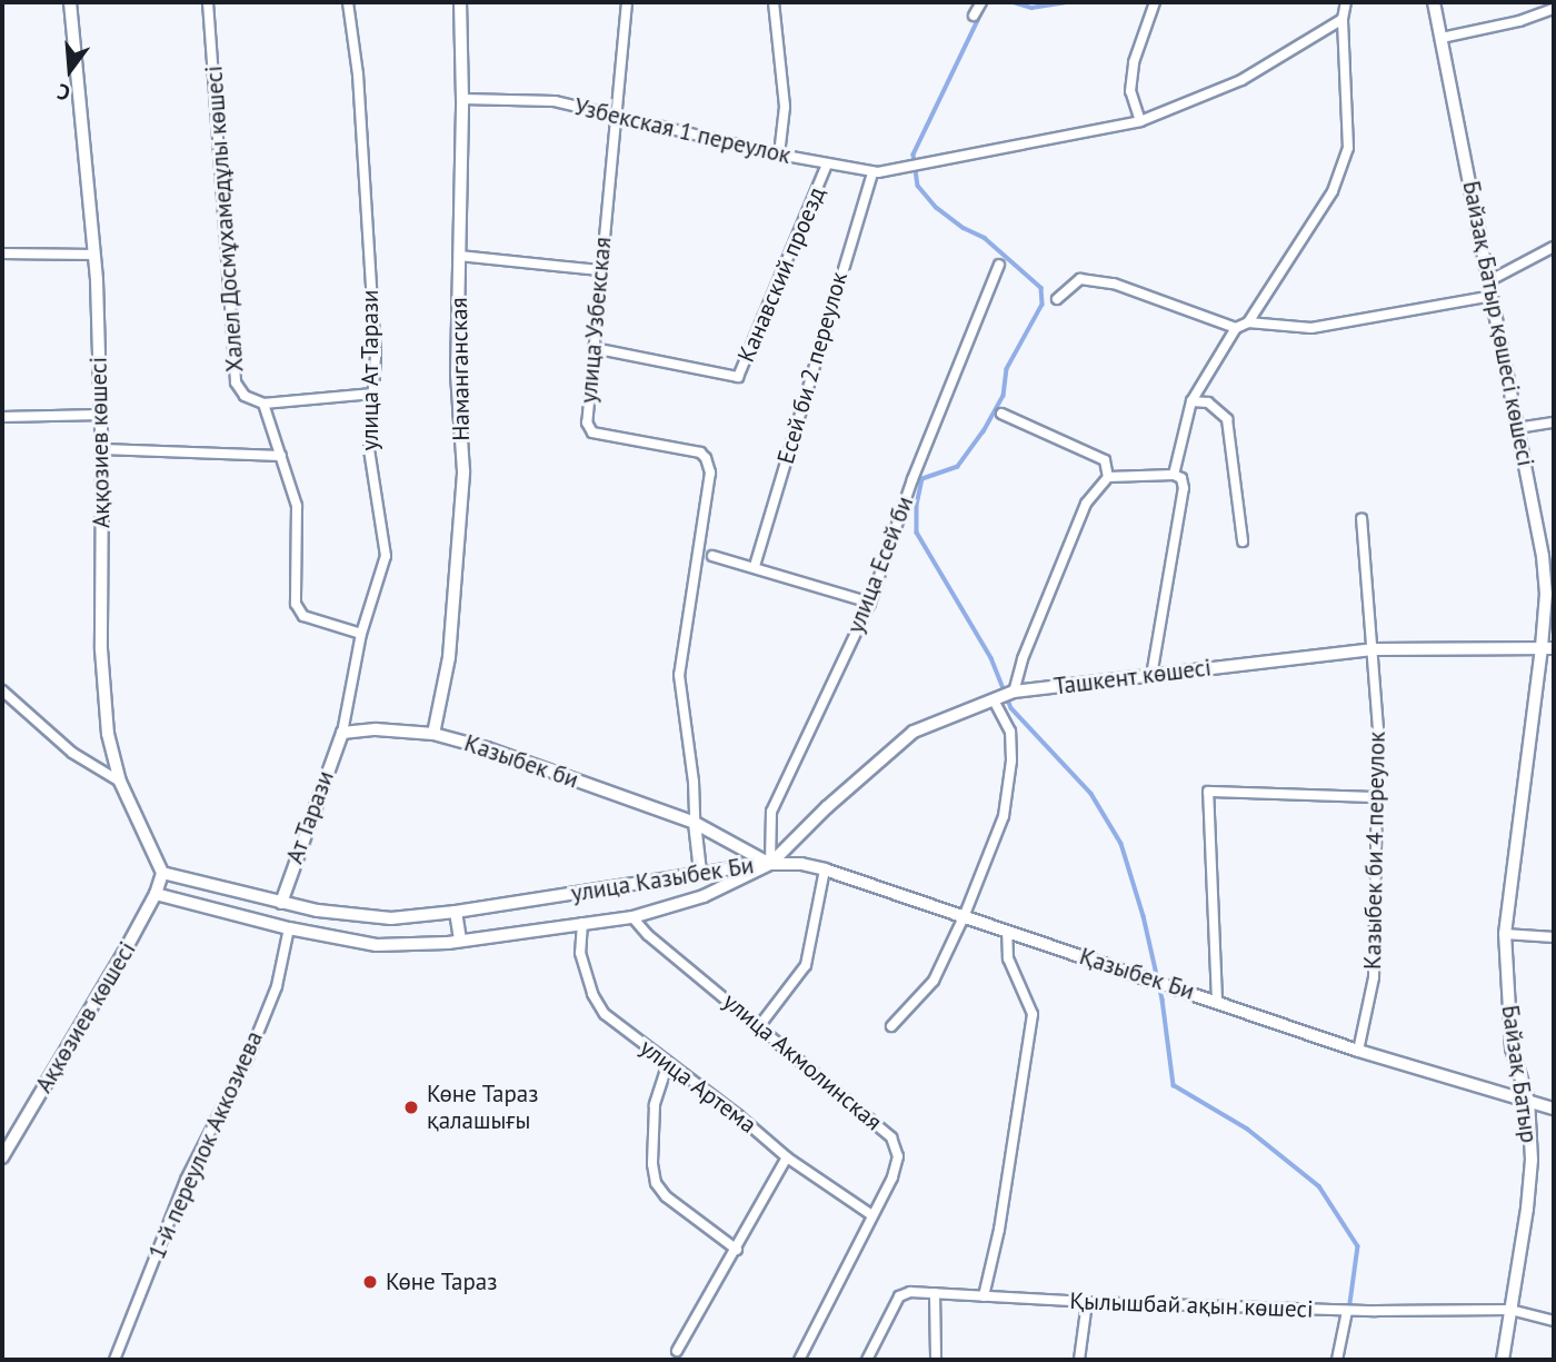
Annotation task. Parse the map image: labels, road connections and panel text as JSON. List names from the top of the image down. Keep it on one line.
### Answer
{"streets":{"main road":["Байзақ Батыр қөшесі көшесі","Аққозиев көшесі","Ташкент көшесі","улица Казыбек Би","Ақкөзиев көшесі"],"street":["Узбекская 1 переулок","Халел Досмұхамедұлы көшесі","Канавский проезд","улица Узбекская","Есей би 2 переулок","Наманганская","улица Ат Тарази","улица Есей би","Казыбек би","Ат Тарази","Казыбек би 4 переулок","Қазыбек Би","улица Акмолинская","Байзақ Батыр","улица Артема","1-й переулок Аккозиева","Қылышбай ақын көшесі"]},"crossings":[["Узбекская 1 переулок","Канавский проезд"],["Узбекская 1 переулок","улица Узбекская"],["Узбекская 1 переулок","Есей би 2 переулок"],["Узбекская 1 переулок","Наманганская"],["Канавский проезд","улица Узбекская"],["улица Узбекская","Казыбек би"],["Байзақ Батыр қөшесі көшесі","Ташкент көшесі"],["Байзақ Батыр қөшесі көшесі","Байзақ Батыр"],["Наманганская","Казыбек би"],["улица Ат Тарази","Казыбек би"],["улица Ат Тарази","Ат Тарази"],["Аққозиев көшесі","улица Казыбек Би"],["Аққозиев көшесі","Ақкөзиев көшесі"],["улица Есей би","Ташкент көшесі"],["улица Есей би","Казыбек би"],["улица Есей би","улица Казыбек Би"],["улица Есей би","Қазыбек Би"],["Ташкент көшесі","Казыбек би"],["Ташкент көшесі","Казыбек би 4 переулок"],["Ташкент көшесі","улица Казыбек Би"],["Ташкент көшесі","Қазыбек Би"],["Ташкент көшесі","Байзақ Батыр"],["Казыбек би","Ат Тарази"],["Казыбек би","улица Казыбек Би"],["Казыбек би","Қазыбек Би"],["Ат Тарази","улица Казыбек Би"],["Казыбек би 4 переулок","Қазыбек Би"],["улица Казыбек Би","Қазыбек Би"],["улица Казыбек Би","Ақкөзиев көшесі"],["улица Казыбек Би","улица Акмолинская"],["улица Казыбек Би","улица Артема"],["улица Казыбек Би","1-й переулок Аккозиева"],["Қазыбек Би","Байзақ Батыр"],["улица Акмолинская","улица Артема"],["Байзақ Батыр","Қылышбай ақын көшесі"]],"places":["Көне Тараз қалашығы","Көне Тараз"],"north":"bottom"}
